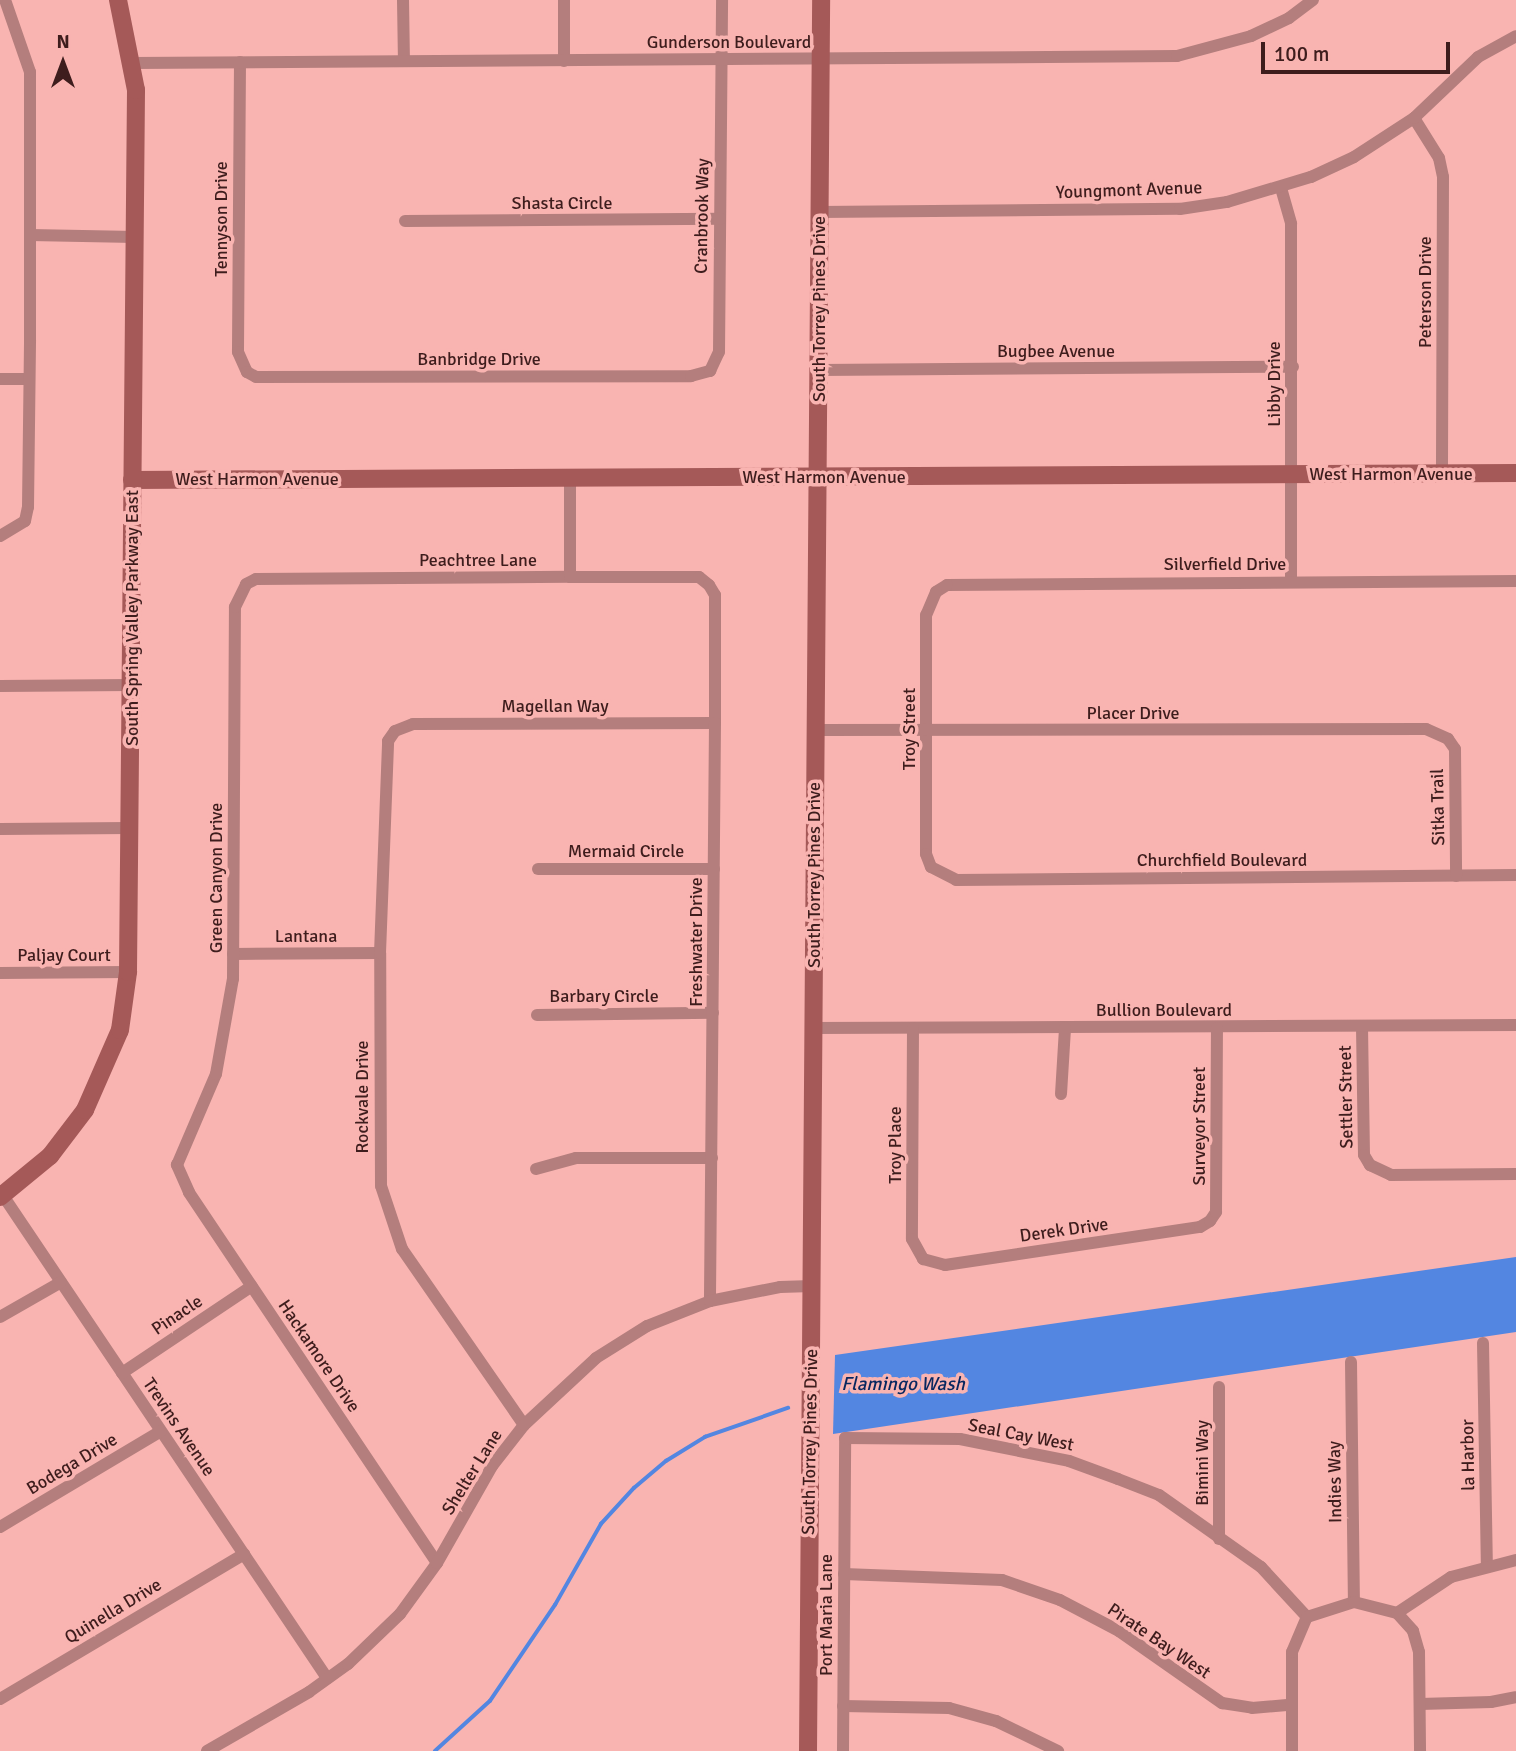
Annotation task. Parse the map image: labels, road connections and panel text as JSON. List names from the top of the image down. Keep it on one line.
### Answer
{"streets":{"main road":["South Torrey Pines Drive","West Harmon Avenue","South Spring Valley Parkway East"],"street":["Gunderson Boulevard","Youngmont Avenue","Shasta Circle","Cranbrook Way","Tennyson Drive","Peterson Drive","Bugbee Avenue","Banbridge Drive","Libby Drive","Peachtree Lane","Silverfield Drive","Magellan Way","Placer Drive","Troy Street","Sitka Trail","Mermaid Circle","Churchfield Boulevard","Green Canyon Drive","Lantana","Freshwater Drive","Paljay Court","Barbary Circle","Bullion Boulevard","Rockvale Drive","Settler Street","Surveyor Street","Troy Place","Derek Drive","Pinacle","Hackamore Drive","Trevins Avenue","Seal Cay West","la Harbor","Bimini Way","Bodega Drive","Shelter Lane","Indies Way","Quinella Drive","Port Maria Lane","Pirate Bay West"]},"crossings":[["Gunderson Boulevard","Cranbrook Way"],["Gunderson Boulevard","Tennyson Drive"],["Gunderson Boulevard","South Torrey Pines Drive"],["Gunderson Boulevard","South Spring Valley Parkway East"],["Youngmont Avenue","Peterson Drive"],["Youngmont Avenue","South Torrey Pines Drive"],["Youngmont Avenue","Libby Drive"],["Shasta Circle","Cranbrook Way"],["Cranbrook Way","Banbridge Drive"],["Tennyson Drive","Banbridge Drive"],["Peterson Drive","West Harmon Avenue"],["South Torrey Pines Drive","Bugbee Avenue"],["South Torrey Pines Drive","West Harmon Avenue"],["South Torrey Pines Drive","Placer Drive"],["South Torrey Pines Drive","Bullion Boulevard"],["South Torrey Pines Drive","Shelter Lane"],["Bugbee Avenue","Libby Drive"],["Libby Drive","West Harmon Avenue"],["Libby Drive","Silverfield Drive"],["West Harmon Avenue","South Spring Valley Parkway East"],["Peachtree Lane","Green Canyon Drive"],["Peachtree Lane","Freshwater Drive"],["Silverfield Drive","Troy Street"],["South Spring Valley Parkway East","Paljay Court"],["South Spring Valley Parkway East","Trevins Avenue"],["Magellan Way","Freshwater Drive"],["Magellan Way","Rockvale Drive"],["Placer Drive","Troy Street"],["Placer Drive","Sitka Trail"],["Troy Street","Churchfield Boulevard"],["Sitka Trail","Churchfield Boulevard"],["Mermaid Circle","Freshwater Drive"],["Green Canyon Drive","Lantana"],["Green Canyon Drive","Hackamore Drive"],["Lantana","Rockvale Drive"],["Freshwater Drive","Barbary Circle"],["Freshwater Drive","Shelter Lane"],["Bullion Boulevard","Settler Street"],["Bullion Boulevard","Surveyor Street"],["Bullion Boulevard","Troy Place"],["Rockvale Drive","Shelter Lane"],["Surveyor Street","Derek Drive"],["Troy Place","Derek Drive"],["Pinacle","Hackamore Drive"],["Pinacle","Trevins Avenue"],["Hackamore Drive","Shelter Lane"],["Trevins Avenue","Bodega Drive"],["Trevins Avenue","Shelter Lane"],["Trevins Avenue","Quinella Drive"],["Seal Cay West","Bimini Way"],["Seal Cay West","Port Maria Lane"],["Port Maria Lane","Pirate Bay West"]],"water":["Flamingo Wash"],"scale_bar":"100 m","north":"top"}
